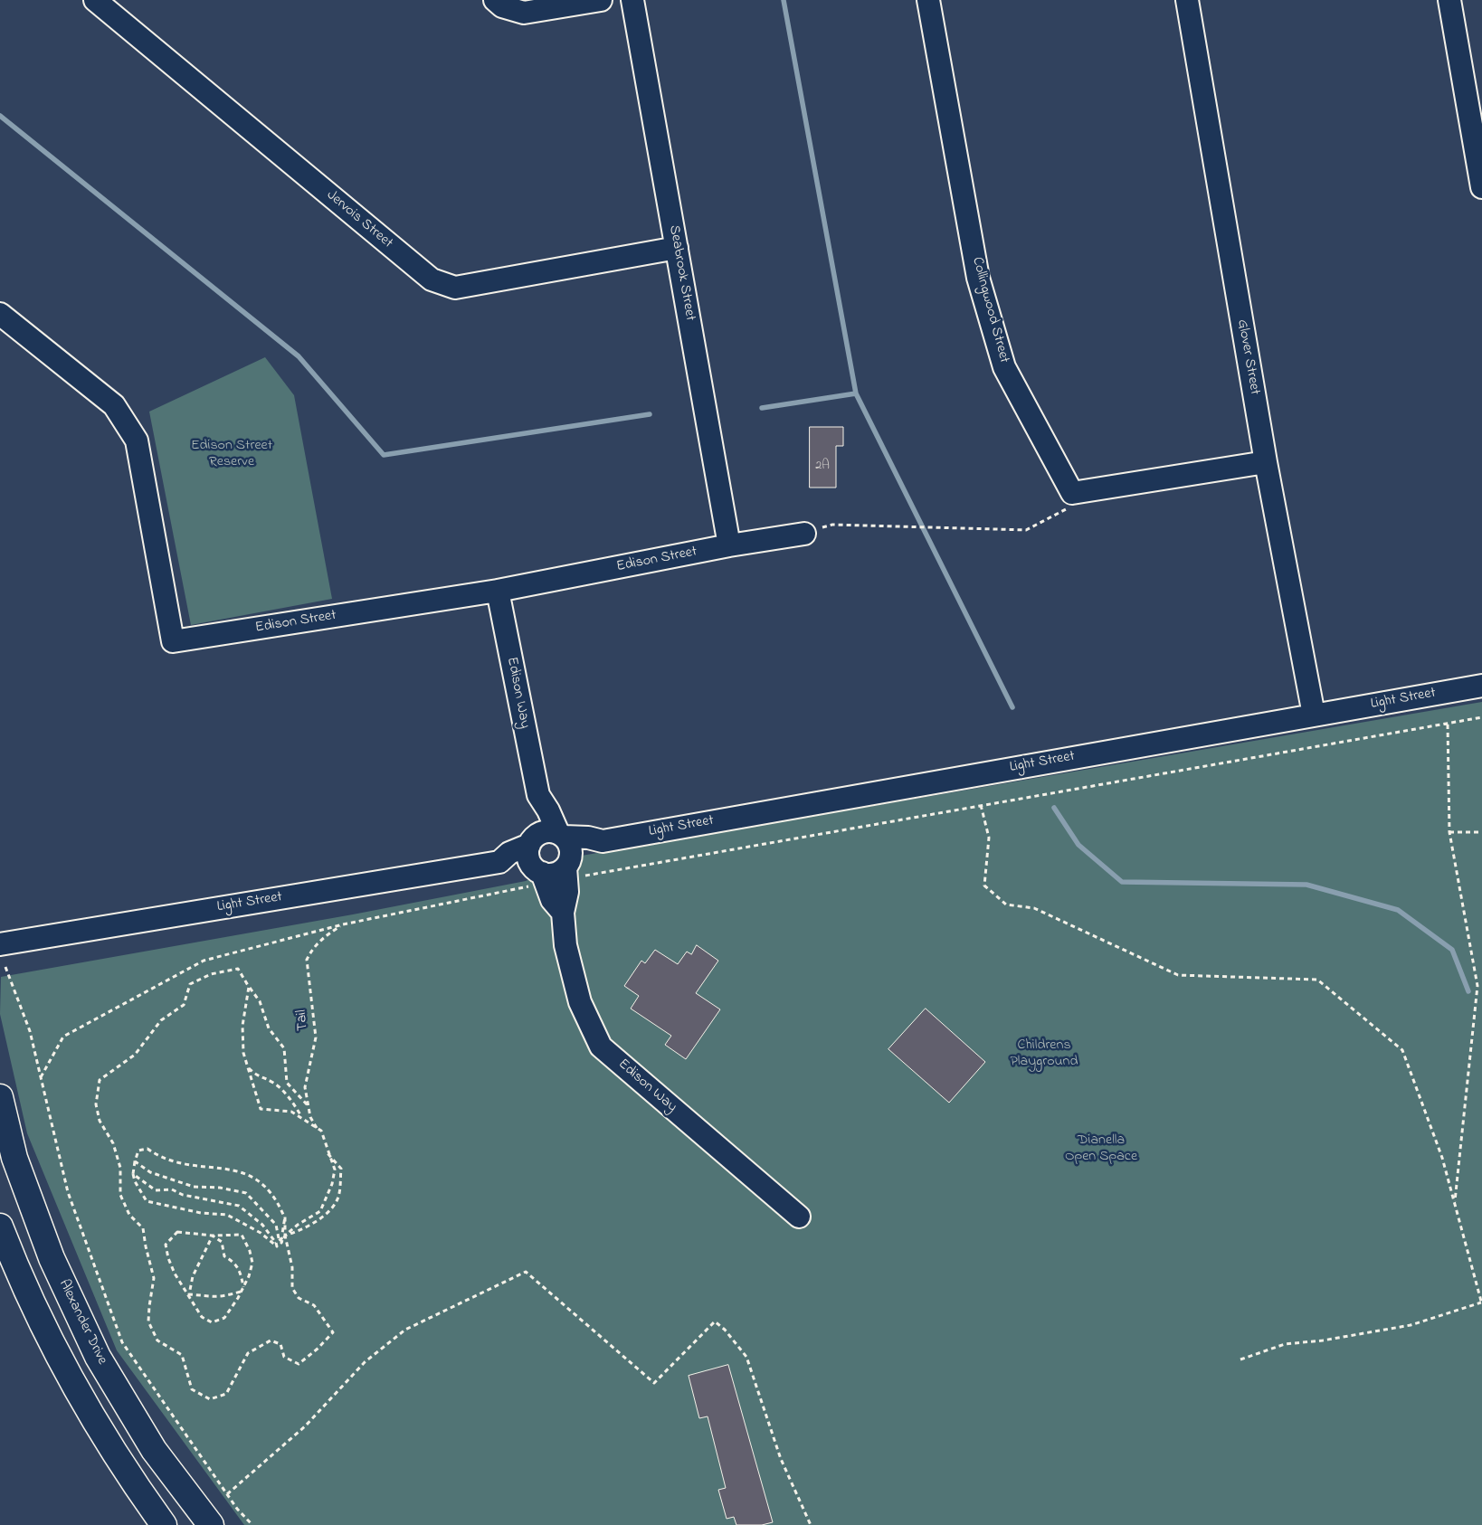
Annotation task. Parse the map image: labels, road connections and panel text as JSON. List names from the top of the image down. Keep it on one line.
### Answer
{"streets":{"main road":["Alexander Drive"],"street":["Jervois Street","Seabrook Street","Collingwood Street","Glover Street","Edison Street","Edison Way","Light Street"],"path":["Tail"]},"crossings":[["Jervois Street","Seabrook Street"],["Seabrook Street","Edison Street"],["Glover Street","Light Street"],["Edison Street","Edison Way"],["Edison Way","Light Street"]],"parks":["Edison Street Reserve","Childrens Playground","Dianella Open Space"],"house_numbers":["2A"]}
